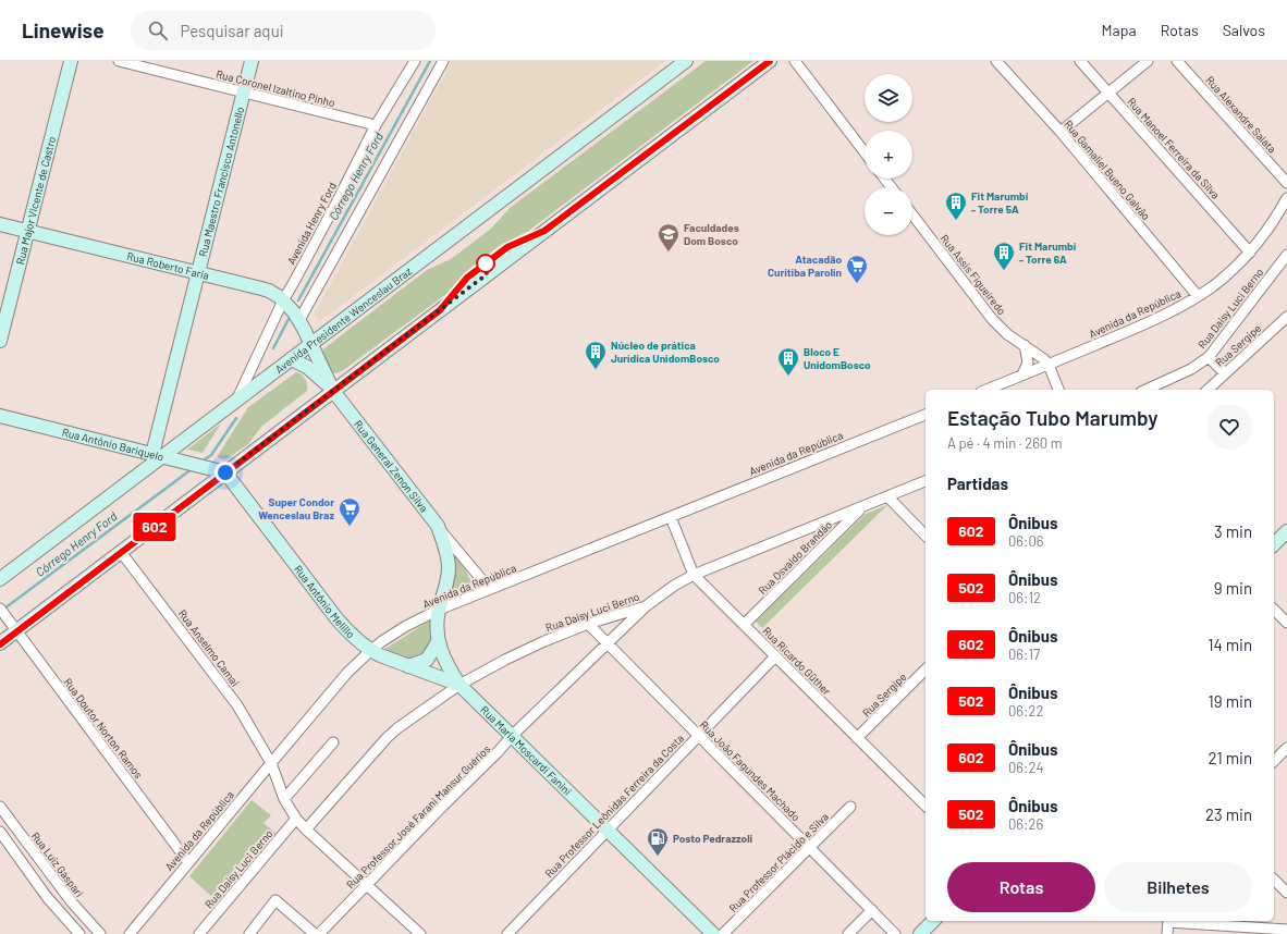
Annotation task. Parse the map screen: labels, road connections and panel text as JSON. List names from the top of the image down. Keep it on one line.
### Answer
{"streets":{"main road":["Rua Maestro Francisco Antonello","Rua Major Vicente de Castro","Rua Roberto Faria","Avenida Presidente Wenceslau Braz","Rua Antônio Bariquelo","Rua General Zenon Silva","Rua Antônio Melillo","Rua Maria Moscardi Fanini"],"street":["Rua Coronel Izaltino Pinho","Rua Alexandre Salata","Rua Manoel Ferreira da Silva","Rua Gamaliel Bueno Galvão","Avenida Henry Ford","Rua Assis Figueiredo","Rua Daisy Luci Berno","Avenida da República","Rua Sergipe","Rua Osvaldo Brandão","Rua Anselmo Camai","Rua Ricardo Güther","Rua Doutor Norton Ramos","Rua João Fagundes Machado","Rua Professor Leônidas Ferreira da Costa","Rua Professor José Farani Mansur Guérios","Rua Professor Plácido e Silva","Rua Luiz Gaspari"]},"crossings":[["Rua Coronel Izaltino Pinho","Rua Maestro Francisco Antonello"],["Rua Coronel Izaltino Pinho","Avenida Henry Ford"],["Rua Manoel Ferreira da Silva","Avenida da República"],["Rua Gamaliel Bueno Galvão","Avenida da República"],["Rua Maestro Francisco Antonello","Rua Roberto Faria"],["Rua Maestro Francisco Antonello","Avenida Presidente Wenceslau Braz"],["Rua Maestro Francisco Antonello","Rua Antônio Bariquelo"],["Rua Major Vicente de Castro","Rua Roberto Faria"],["Avenida Henry Ford","Rua Roberto Faria"],["Avenida Henry Ford","Avenida Presidente Wenceslau Braz"],["Rua Roberto Faria","Avenida Presidente Wenceslau Braz"],["Rua Roberto Faria","Rua General Zenon Silva"],["Rua Assis Figueiredo","Avenida da República"],["Rua Daisy Luci Berno","Rua Osvaldo Brandão"],["Rua Daisy Luci Berno","Rua Antônio Melillo"],["Rua Daisy Luci Berno","Rua Anselmo Camai"],["Rua Daisy Luci Berno","Rua Ricardo Güther"],["Rua Daisy Luci Berno","Rua Maria Moscardi Fanini"],["Rua Daisy Luci Berno","Rua João Fagundes Machado"],["Rua Daisy Luci Berno","Rua Professor José Farani Mansur Guérios"],["Avenida da República","Rua General Zenon Silva"],["Avenida da República","Rua Antônio Melillo"],["Avenida da República","Rua Anselmo Camai"],["Avenida da República","Rua Ricardo Güther"],["Avenida da República","Rua Doutor Norton Ramos"],["Avenida da República","Rua Maria Moscardi Fanini"],["Avenida Presidente Wenceslau Braz","Rua Antônio Bariquelo"],["Avenida Presidente Wenceslau Braz","Rua General Zenon Silva"],["Rua Sergipe","Rua Ricardo Güther"],["Rua Antônio Bariquelo","Rua Antônio Melillo"],["Rua General Zenon Silva","Rua Maria Moscardi Fanini"],["Rua Osvaldo Brandão","Rua Ricardo Güther"],["Rua Antônio Melillo","Rua Maria Moscardi Fanini"],["Rua Anselmo Camai","Rua Professor José Farani Mansur Guérios"],["Rua Ricardo Güther","Rua Professor Leônidas Ferreira da Costa"],["Rua Maria Moscardi Fanini","Rua Professor Leônidas Ferreira da Costa"],["Rua Maria Moscardi Fanini","Rua Professor José Farani Mansur Guérios"],["Rua João Fagundes Machado","Rua Professor Leônidas Ferreira da Costa"],["Rua João Fagundes Machado","Rua Professor José Farani Mansur Guérios"],["Rua João Fagundes Machado","Rua Professor Plácido e Silva"]],"water":["Córrego Henry Ford"],"places":{"building":["Fit Marumbi - Torre 5A","Fit Marumbi - Torre 6A","Núcleo de prática Jurídica UnidomBosco","Bloco E UnidomBosco"],"school or university":["Faculdades Dom Bosco"],"supermarket":["Atacadão Curitiba Parolin","Super Condor Wenceslau Braz"],"fuel station":["Posto Pedrazzoli"]},"lines":["bus line 602"],"page":{"header":"Linewise","search":"Pesquisar aqui","nav":["Mapa","Rotas","Salvos"],"on_map":"602","map_buttons":["+","−"],"heading":[["Estação Tubo Marumby","A pé · 4 min · 260 m"],"Partidas"],"list":[{"mark":"602","name":"Ônibus","note":"06:06","value":"3 min"},{"mark":"502","name":"Ônibus","note":"06:12","value":"9 min"},{"mark":"602","name":"Ônibus","note":"06:17","value":"14 min"},{"mark":"502","name":"Ônibus","note":"06:22","value":"19 min"},{"mark":"602","name":"Ônibus","note":"06:24","value":"21 min"},{"mark":"502","name":"Ônibus","note":"06:26","value":"23 min"}],"buttons":["Rotas","Bilhetes"]}}
